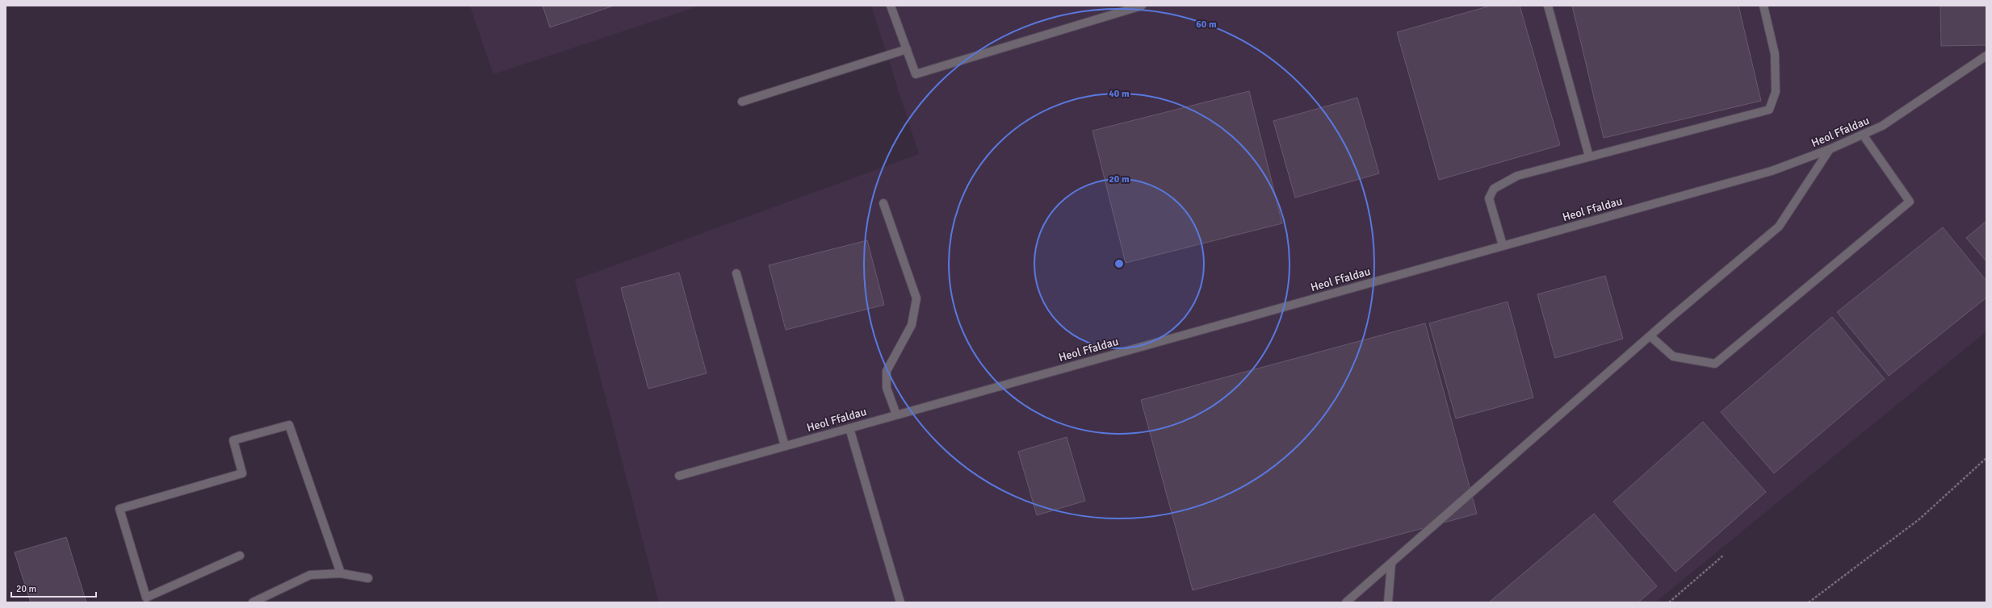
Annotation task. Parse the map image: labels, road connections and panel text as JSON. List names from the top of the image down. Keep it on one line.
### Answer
{"streets":{"street":["Heol Ffaldau"]},"scale_bar":"20 m","rings":["60 m","40 m","20 m"]}
